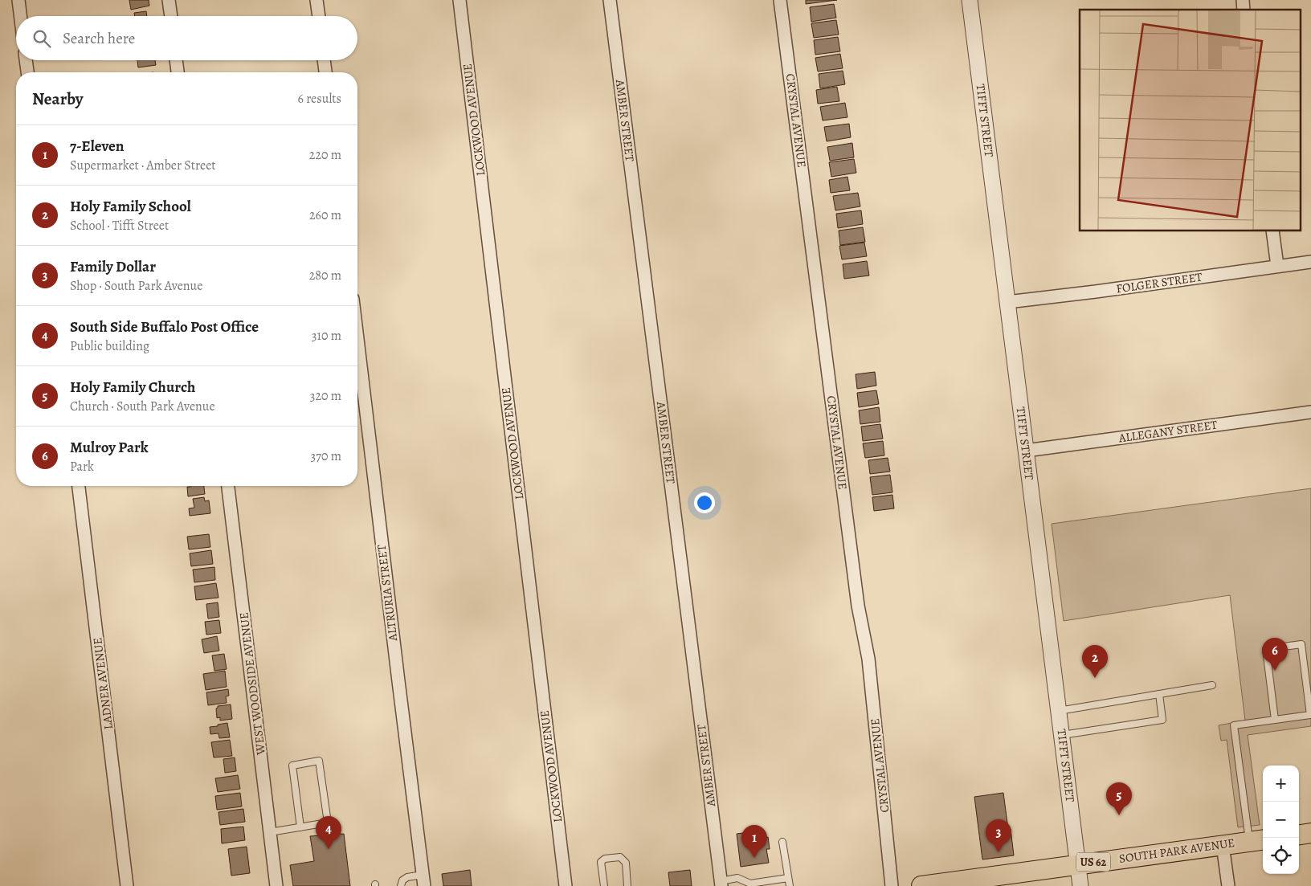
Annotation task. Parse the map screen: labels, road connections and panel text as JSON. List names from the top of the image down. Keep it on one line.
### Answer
{"streets":{"main road":["SOUTH PARK AVENUE","US 62"],"street":["LOCKWOOD AVENUE","AMBER STREET","CRYSTAL AVENUE","TIFFT STREET","FOLGER STREET","ALLEGANY STREET","ALTRURIA STREET","LADNER AVENUE","WEST WOODSIDE AVENUE"]},"crossings":[["TIFFT STREET","FOLGER STREET"],["TIFFT STREET","ALLEGANY STREET"],["TIFFT STREET","SOUTH PARK AVENUE"]],"page":{"search":"Search here","heading":["Nearby","6 results"],"list":[{"mark":"1","name":"7-Eleven","note":"Supermarket · Amber Street","value":"220 m"},{"mark":"2","name":"Holy Family School","note":"School · Tifft Street","value":"260 m"},{"mark":"3","name":"Family Dollar","note":"Shop · South Park Avenue","value":"280 m"},{"mark":"4","name":"South Side Buffalo Post Office","note":"Public building","value":"310 m"},{"mark":"5","name":"Holy Family Church","note":"Church · South Park Avenue","value":"320 m"},{"mark":"6","name":"Mulroy Park","note":"Park","value":"370 m"}],"pins":["6","2","5","4","3","1"],"map_buttons":["+","−"]}}
